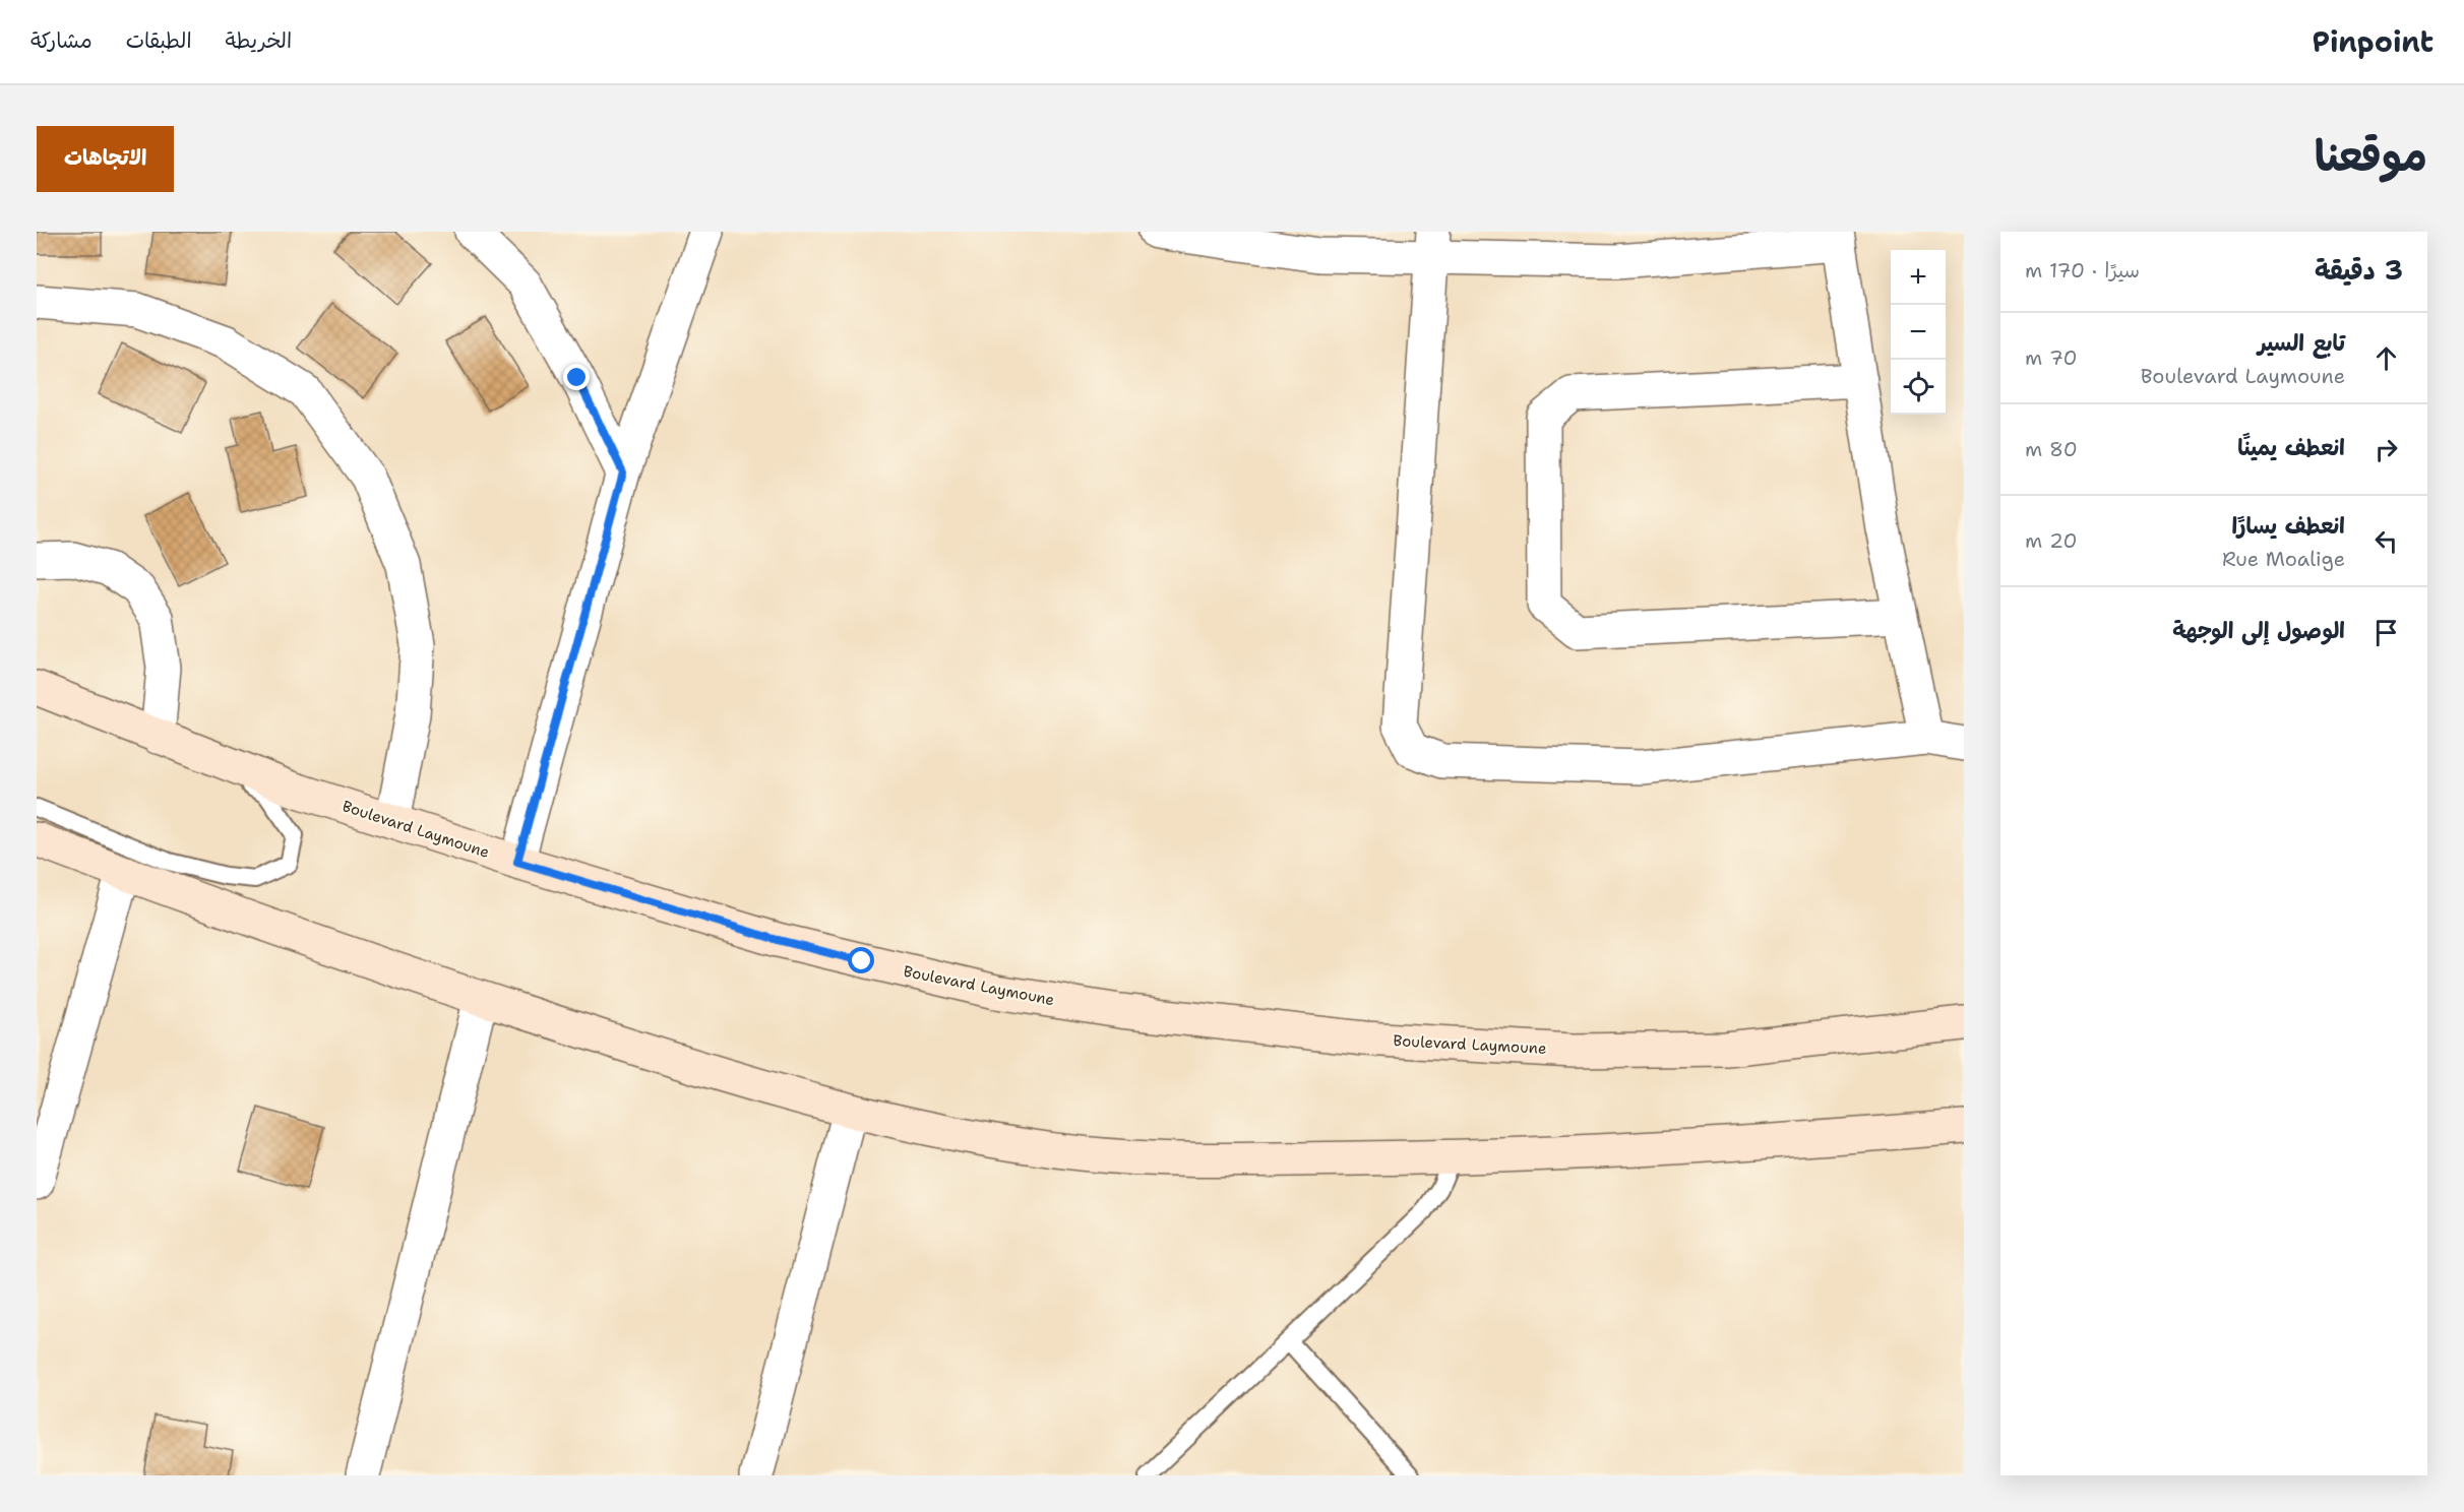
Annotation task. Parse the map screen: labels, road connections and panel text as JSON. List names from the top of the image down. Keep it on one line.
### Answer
{"streets":{"main road":["Boulevard Laymoune"]},"page":{"header":"Pinpoint","nav":["الخريطة","الطبقات","مشاركة"],"title":"موقعنا","buttons":"الاتجاهات","heading":["3 دقيقة","سيرًا · 170 m"],"map_buttons":["+","−"],"list":[["تابع السير","Boulevard Laymoune","70 m"],["انعطف يمينًا","80 m"],["انعطف يسارًا","Rue Moalige","20 m"],"الوصول إلى الوجهة"]}}
